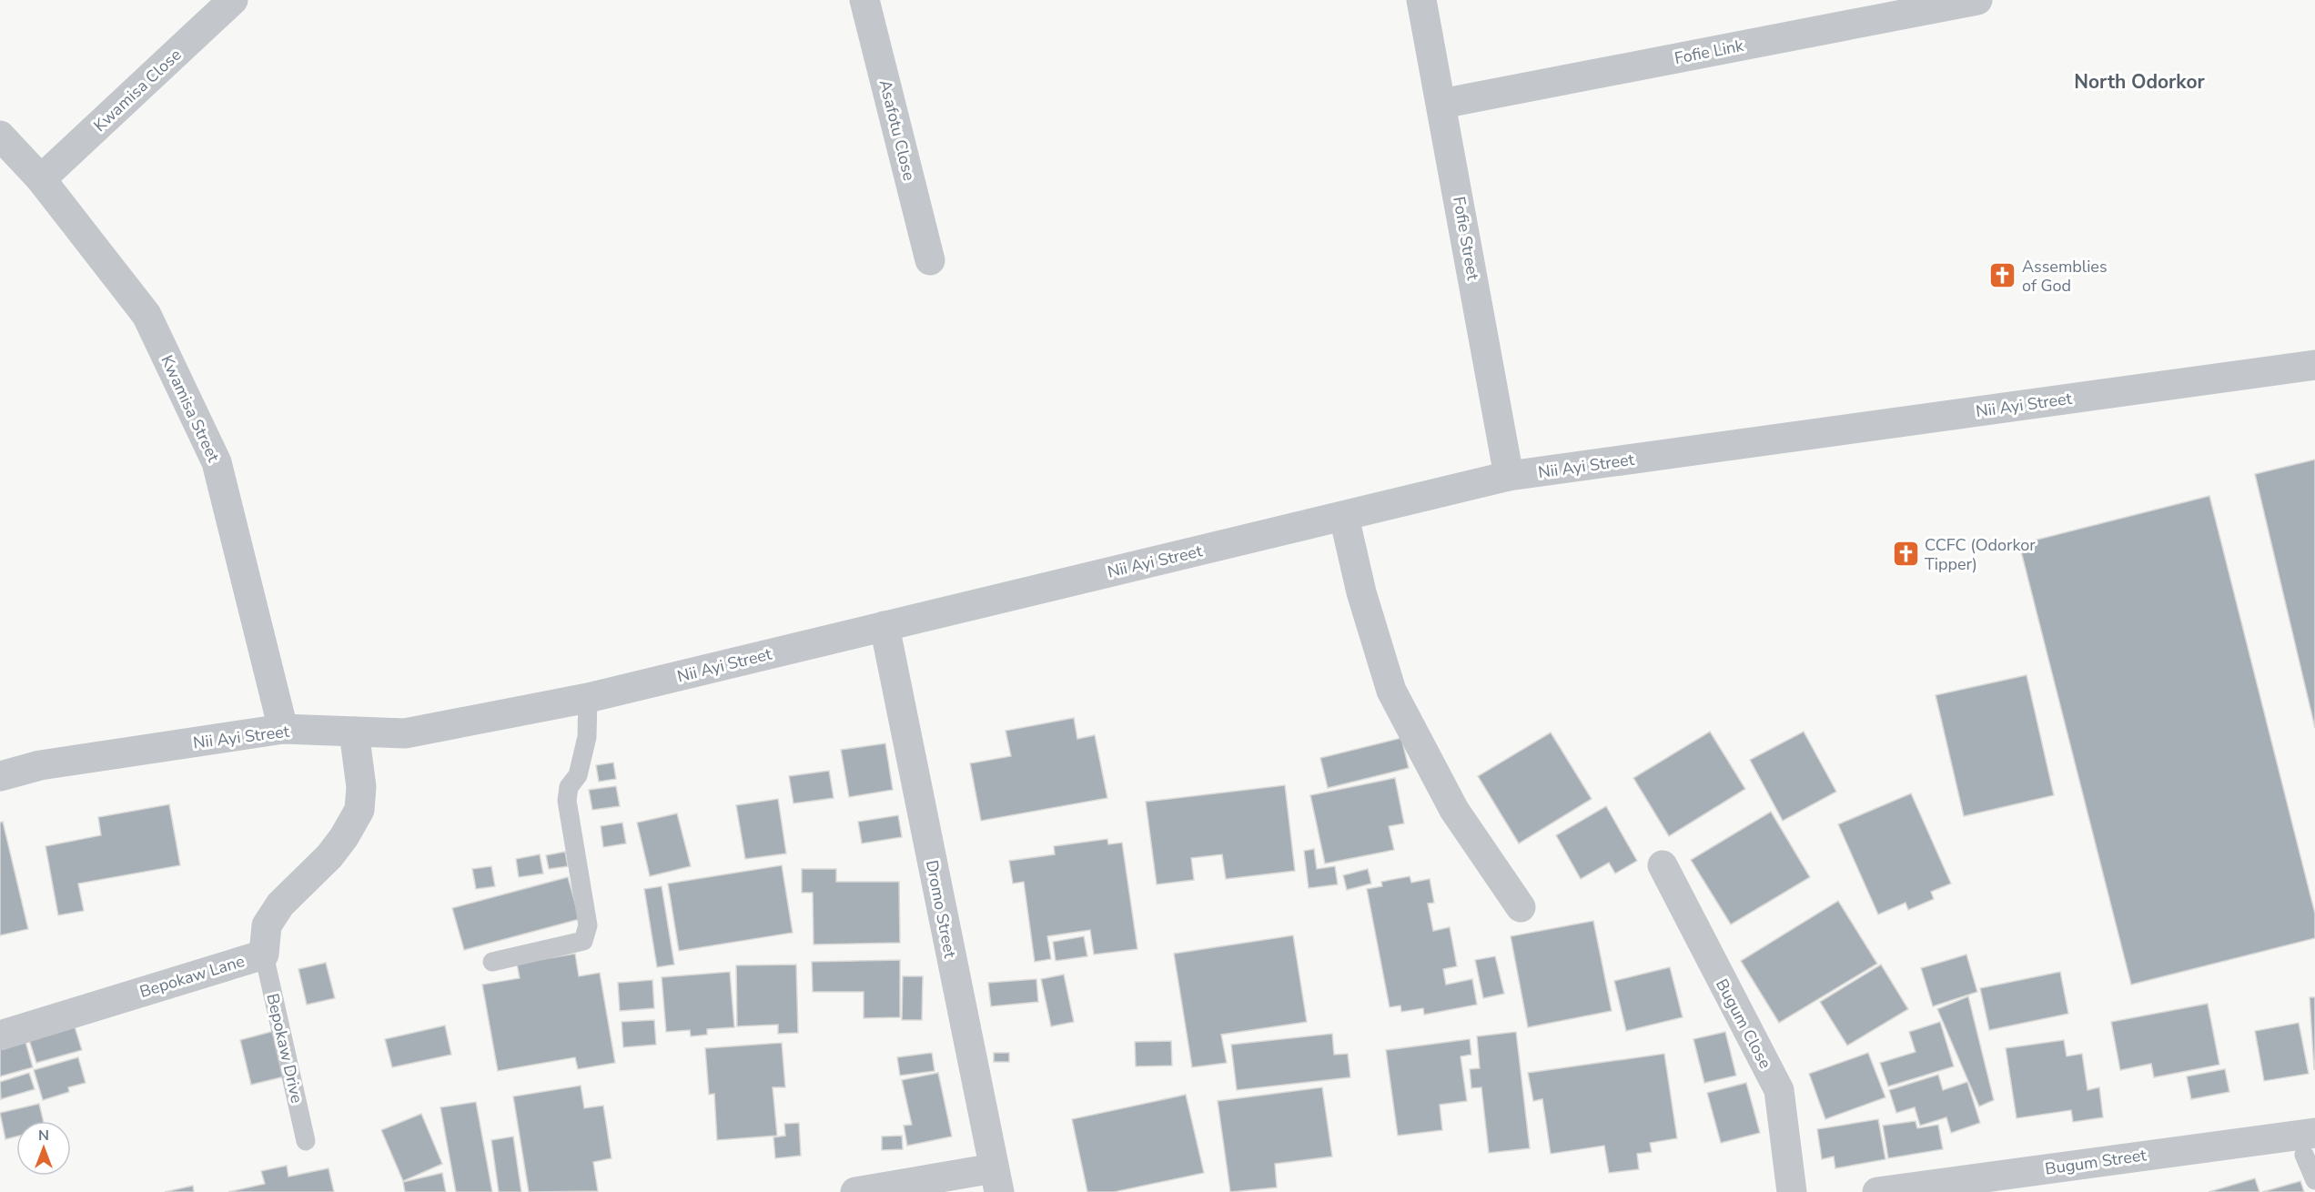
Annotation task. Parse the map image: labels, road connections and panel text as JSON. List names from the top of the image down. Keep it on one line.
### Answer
{"streets":{"street":["Fofie Link","Kwamisa Close","Asafotu Close","Fofie Street","Nii Ayi Street","Kwamisa Street","Dromo Street","Bepokaw Lane","Bugum Close","Bugum Street"],"lane":["Bepokaw Drive"]},"crossings":[["Fofie Link","Fofie Street"],["Kwamisa Close","Kwamisa Street"],["Fofie Street","Nii Ayi Street"],["Nii Ayi Street","Kwamisa Street"],["Nii Ayi Street","Dromo Street"],["Nii Ayi Street","Bepokaw Lane"],["Bepokaw Lane","Bepokaw Drive"]],"districts":["North Odorkor"],"places":{"church":["Assemblies of God","CCFC (Odorkor Tipper)"]},"north":"top"}
